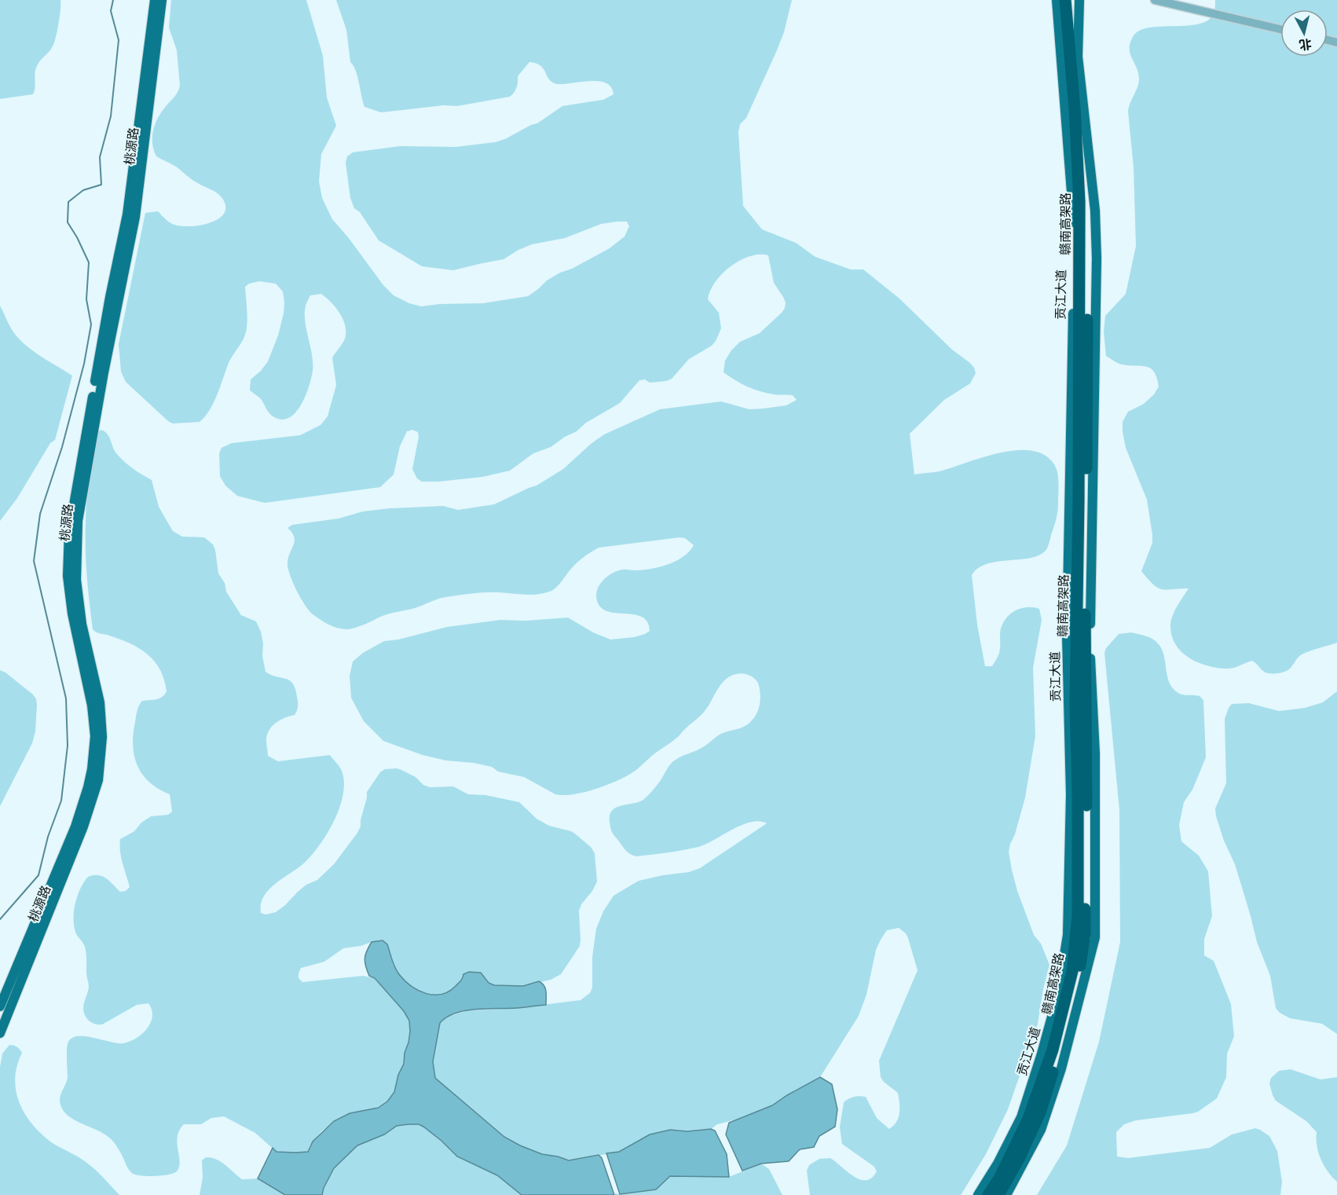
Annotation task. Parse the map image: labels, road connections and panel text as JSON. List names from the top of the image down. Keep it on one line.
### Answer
{"streets":{"highway":["赣南高架路"],"main road":["桃源路","贡江大道"]},"north":"bottom"}
